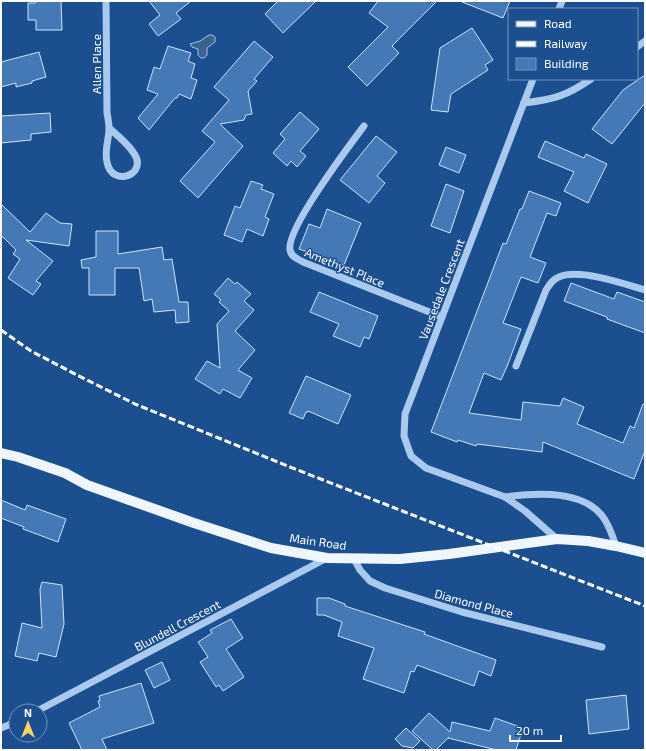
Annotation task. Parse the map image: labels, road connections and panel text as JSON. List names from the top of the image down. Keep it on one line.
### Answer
{"streets":{"main road":["Main Road"],"street":["Allen Place","Amethyst Place","Vausedale Crescent","Diamond Place","Blundell Crescent"]},"crossings":[["Amethyst Place","Vausedale Crescent"],["Vausedale Crescent","Main Road"],["Main Road","Diamond Place"],["Main Road","Blundell Crescent"]],"legend":["Road","Railway","Building"],"scale_bar":"20 m","north":"top"}
